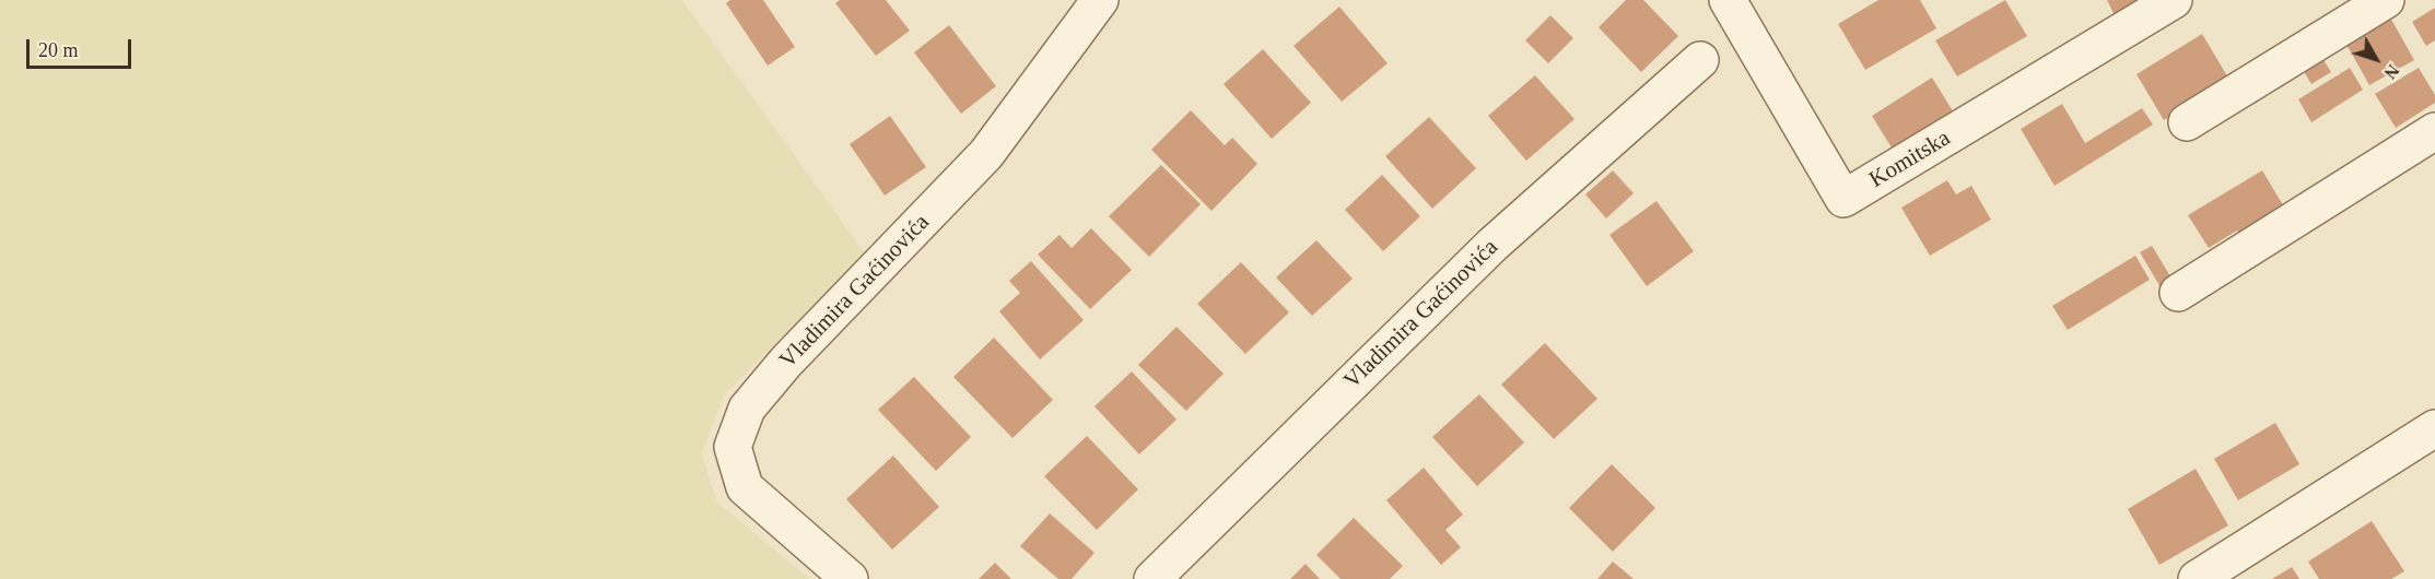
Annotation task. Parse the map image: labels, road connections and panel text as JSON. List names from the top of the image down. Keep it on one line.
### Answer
{"streets":{"street":["Komitska","Vladimira Gaćinovića"]},"scale_bar":"20 m","north":"bottom right"}
